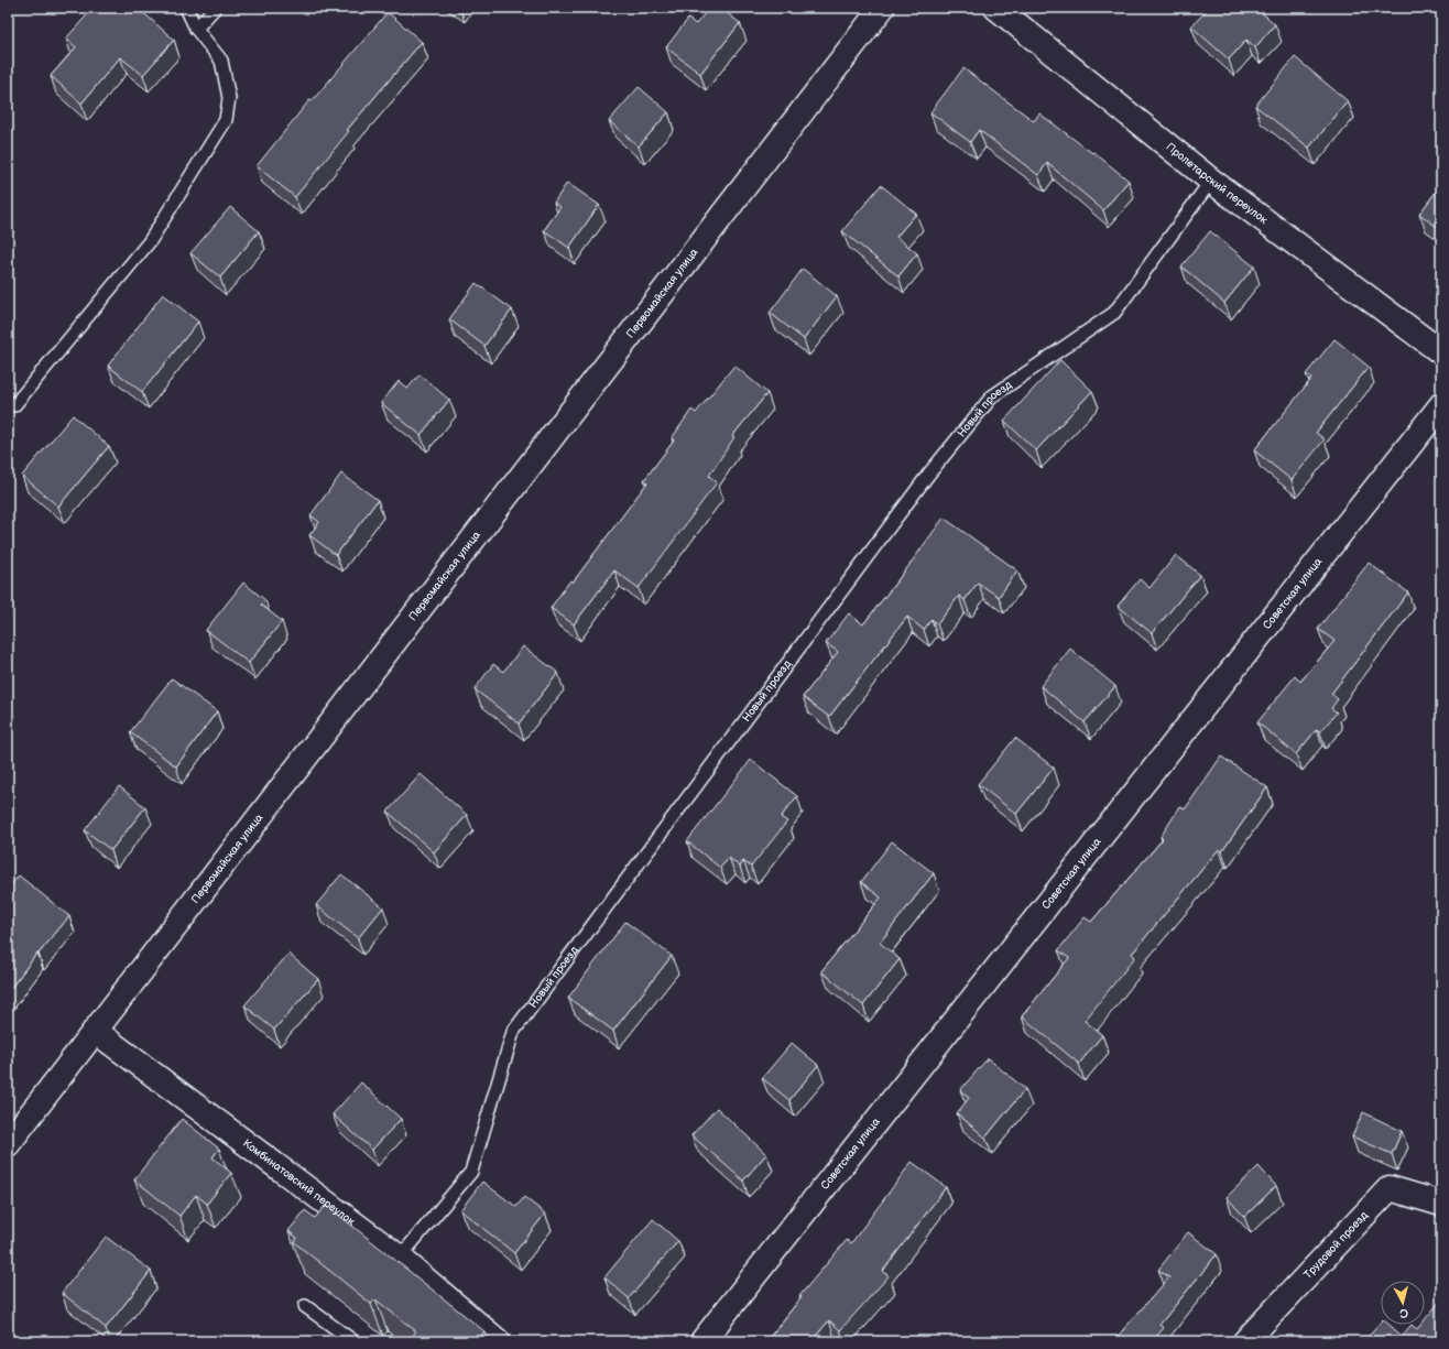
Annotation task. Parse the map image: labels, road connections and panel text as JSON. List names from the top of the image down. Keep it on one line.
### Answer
{"streets":{"street":["Пролетарский переулок","Первомайская улица","Советская улица","Комбинатовский переулок","Трудовой проезд"],"lane":["Новый проезд"]},"crossings":[["Пролетарский переулок","Новый проезд"],["Первомайская улица","Комбинатовский переулок"],["Новый проезд","Комбинатовский переулок"]],"north":"bottom"}
